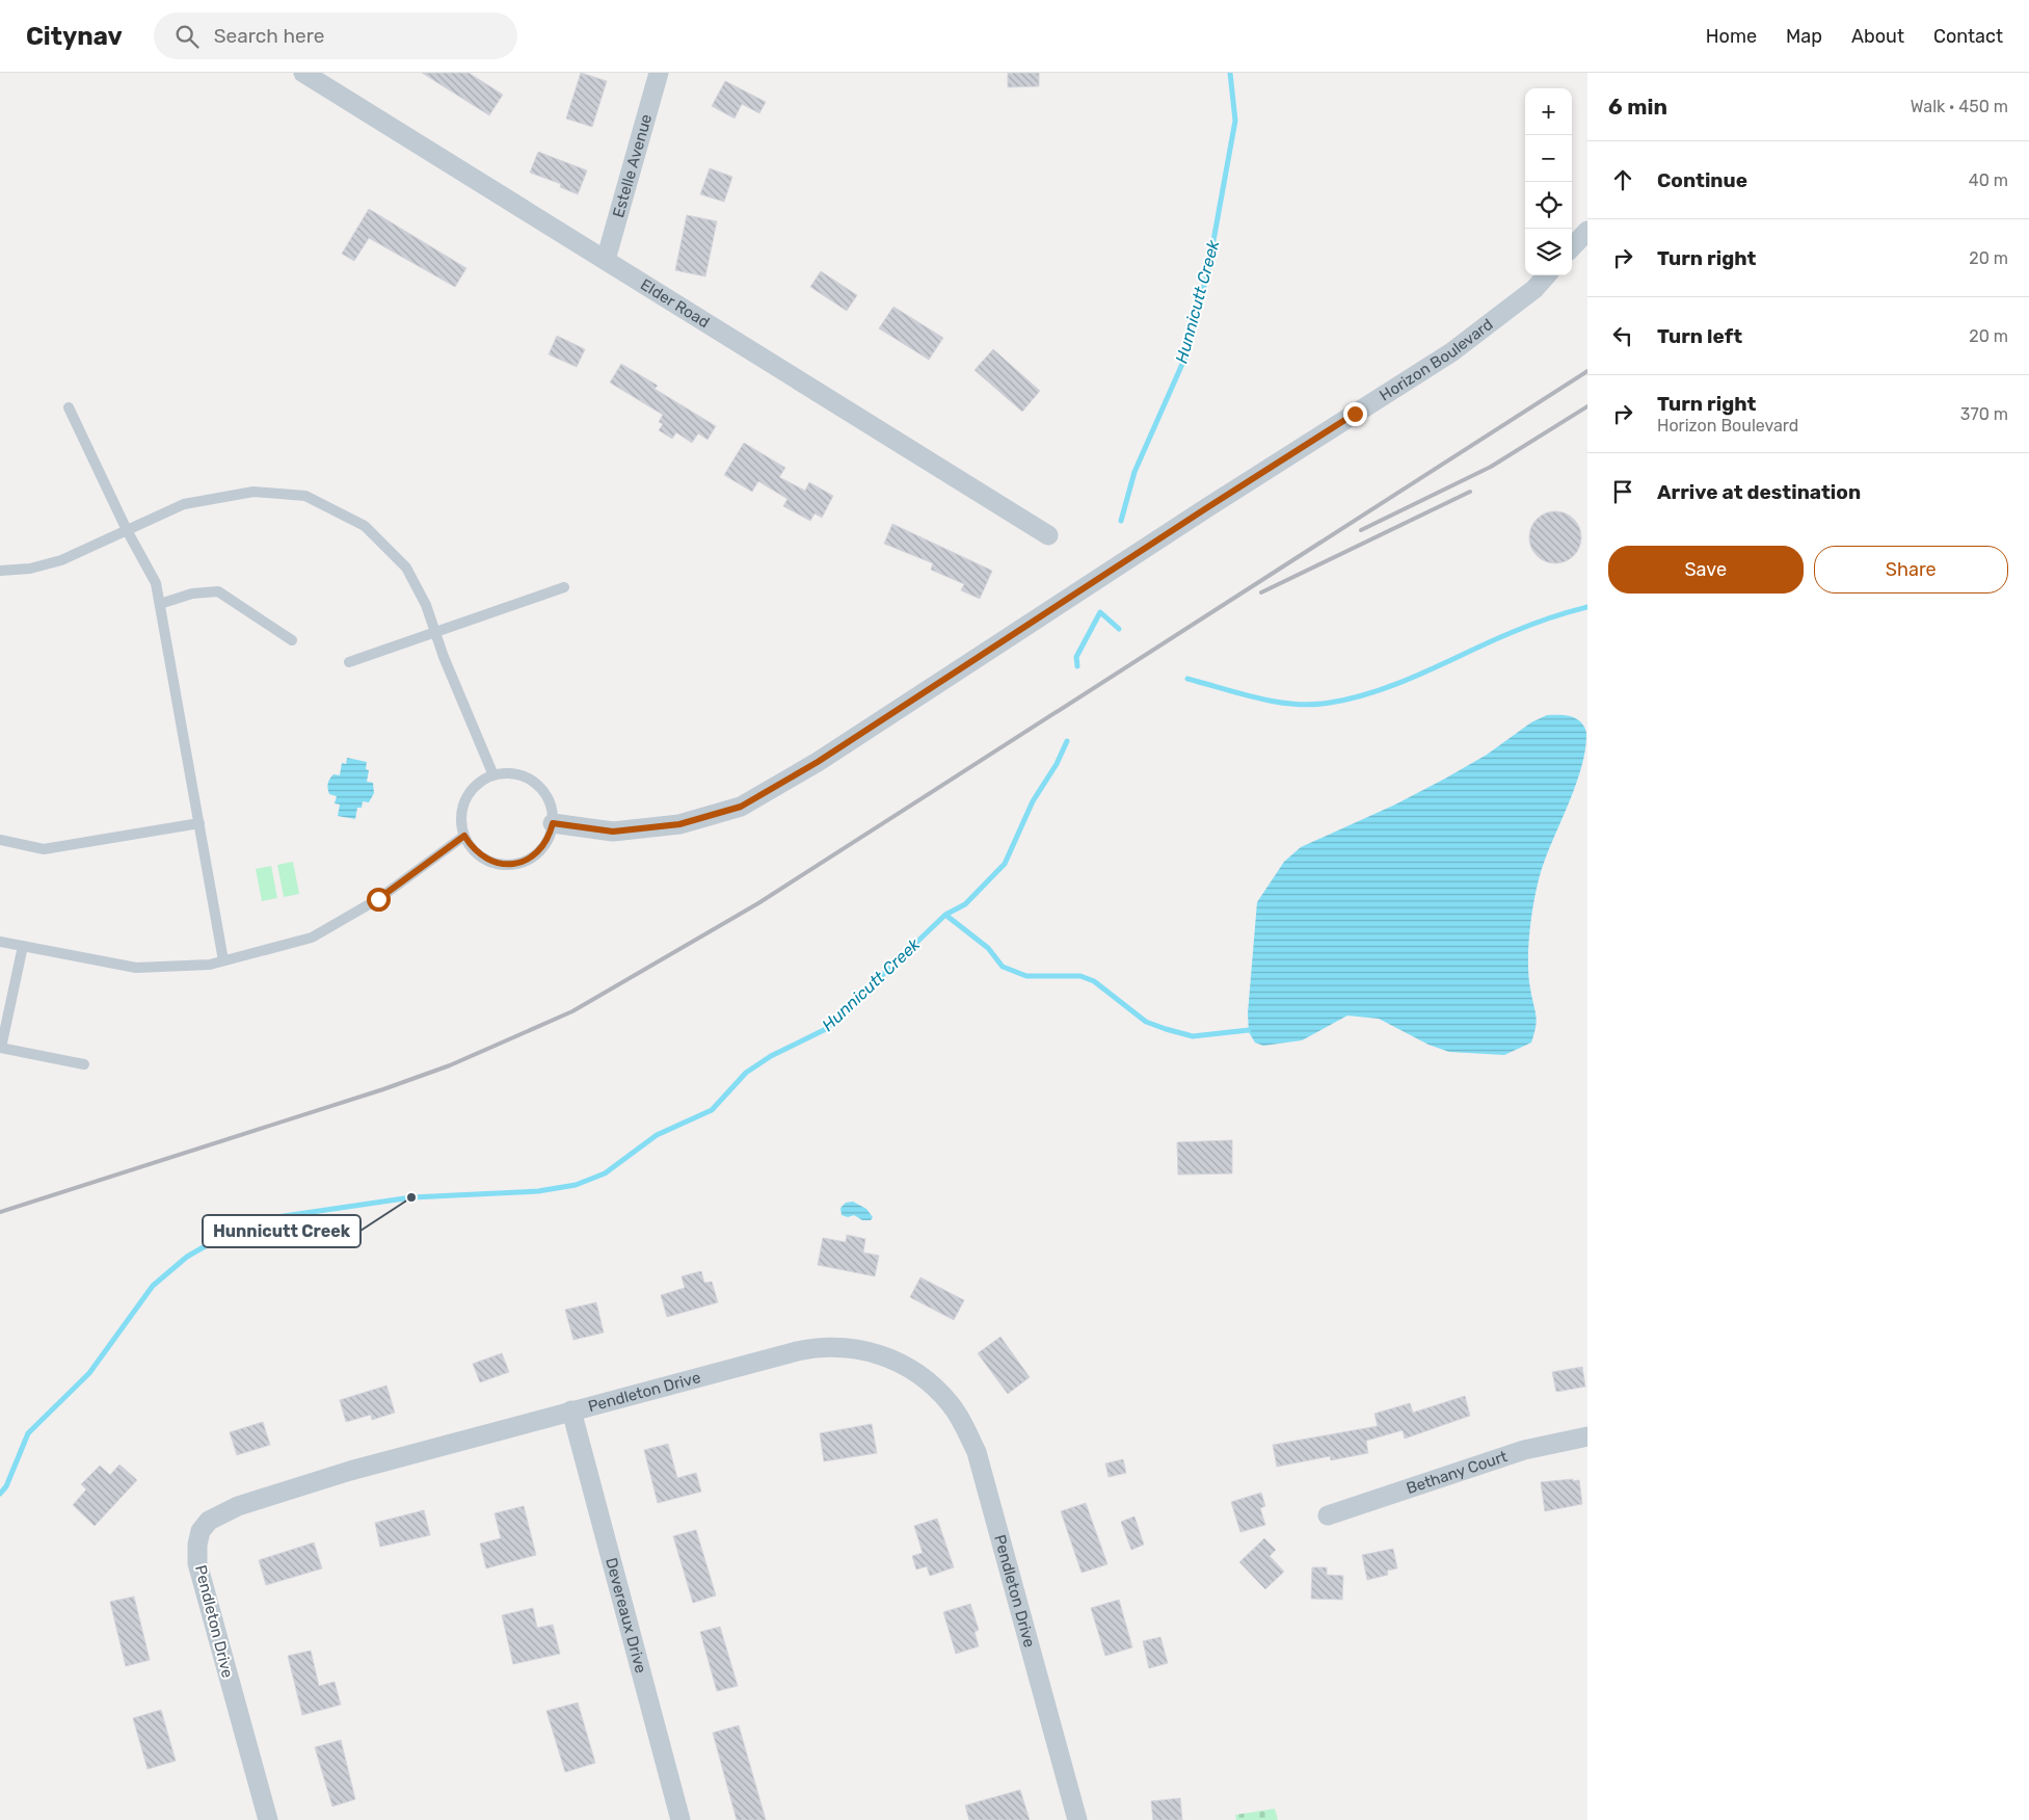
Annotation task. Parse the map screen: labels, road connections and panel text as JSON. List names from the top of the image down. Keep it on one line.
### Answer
{"streets":{"street":["Estelle Avenue","Elder Road","Horizon Boulevard","Pendleton Drive","Bethany Court","Devereaux Drive"]},"crossings":[["Estelle Avenue","Elder Road"],["Pendleton Drive","Devereaux Drive"]],"water":["Hunnicutt Creek"],"places":["Hunnicutt Creek"],"page":{"header":"Citynav","search":"Search here","nav":["Home","Map","About","Contact"],"heading":["6 min","Walk · 450 m"],"map_buttons":["+","−"],"list":[["Continue","40 m"],["Turn right","20 m"],["Turn left","20 m"],["Turn right","Horizon Boulevard","370 m"],"Arrive at destination"],"buttons":["Save","Share"]}}
